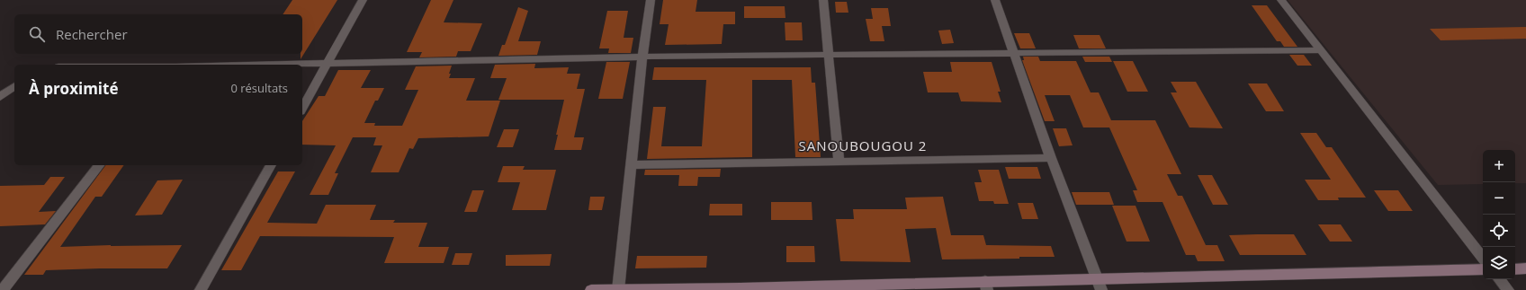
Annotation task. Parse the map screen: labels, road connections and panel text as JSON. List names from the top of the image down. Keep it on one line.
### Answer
{"districts":["SANOUBOUGOU 2"],"page":{"search":"Rechercher","heading":["À proximité","0 résultats"],"map_buttons":["+","−"]}}
